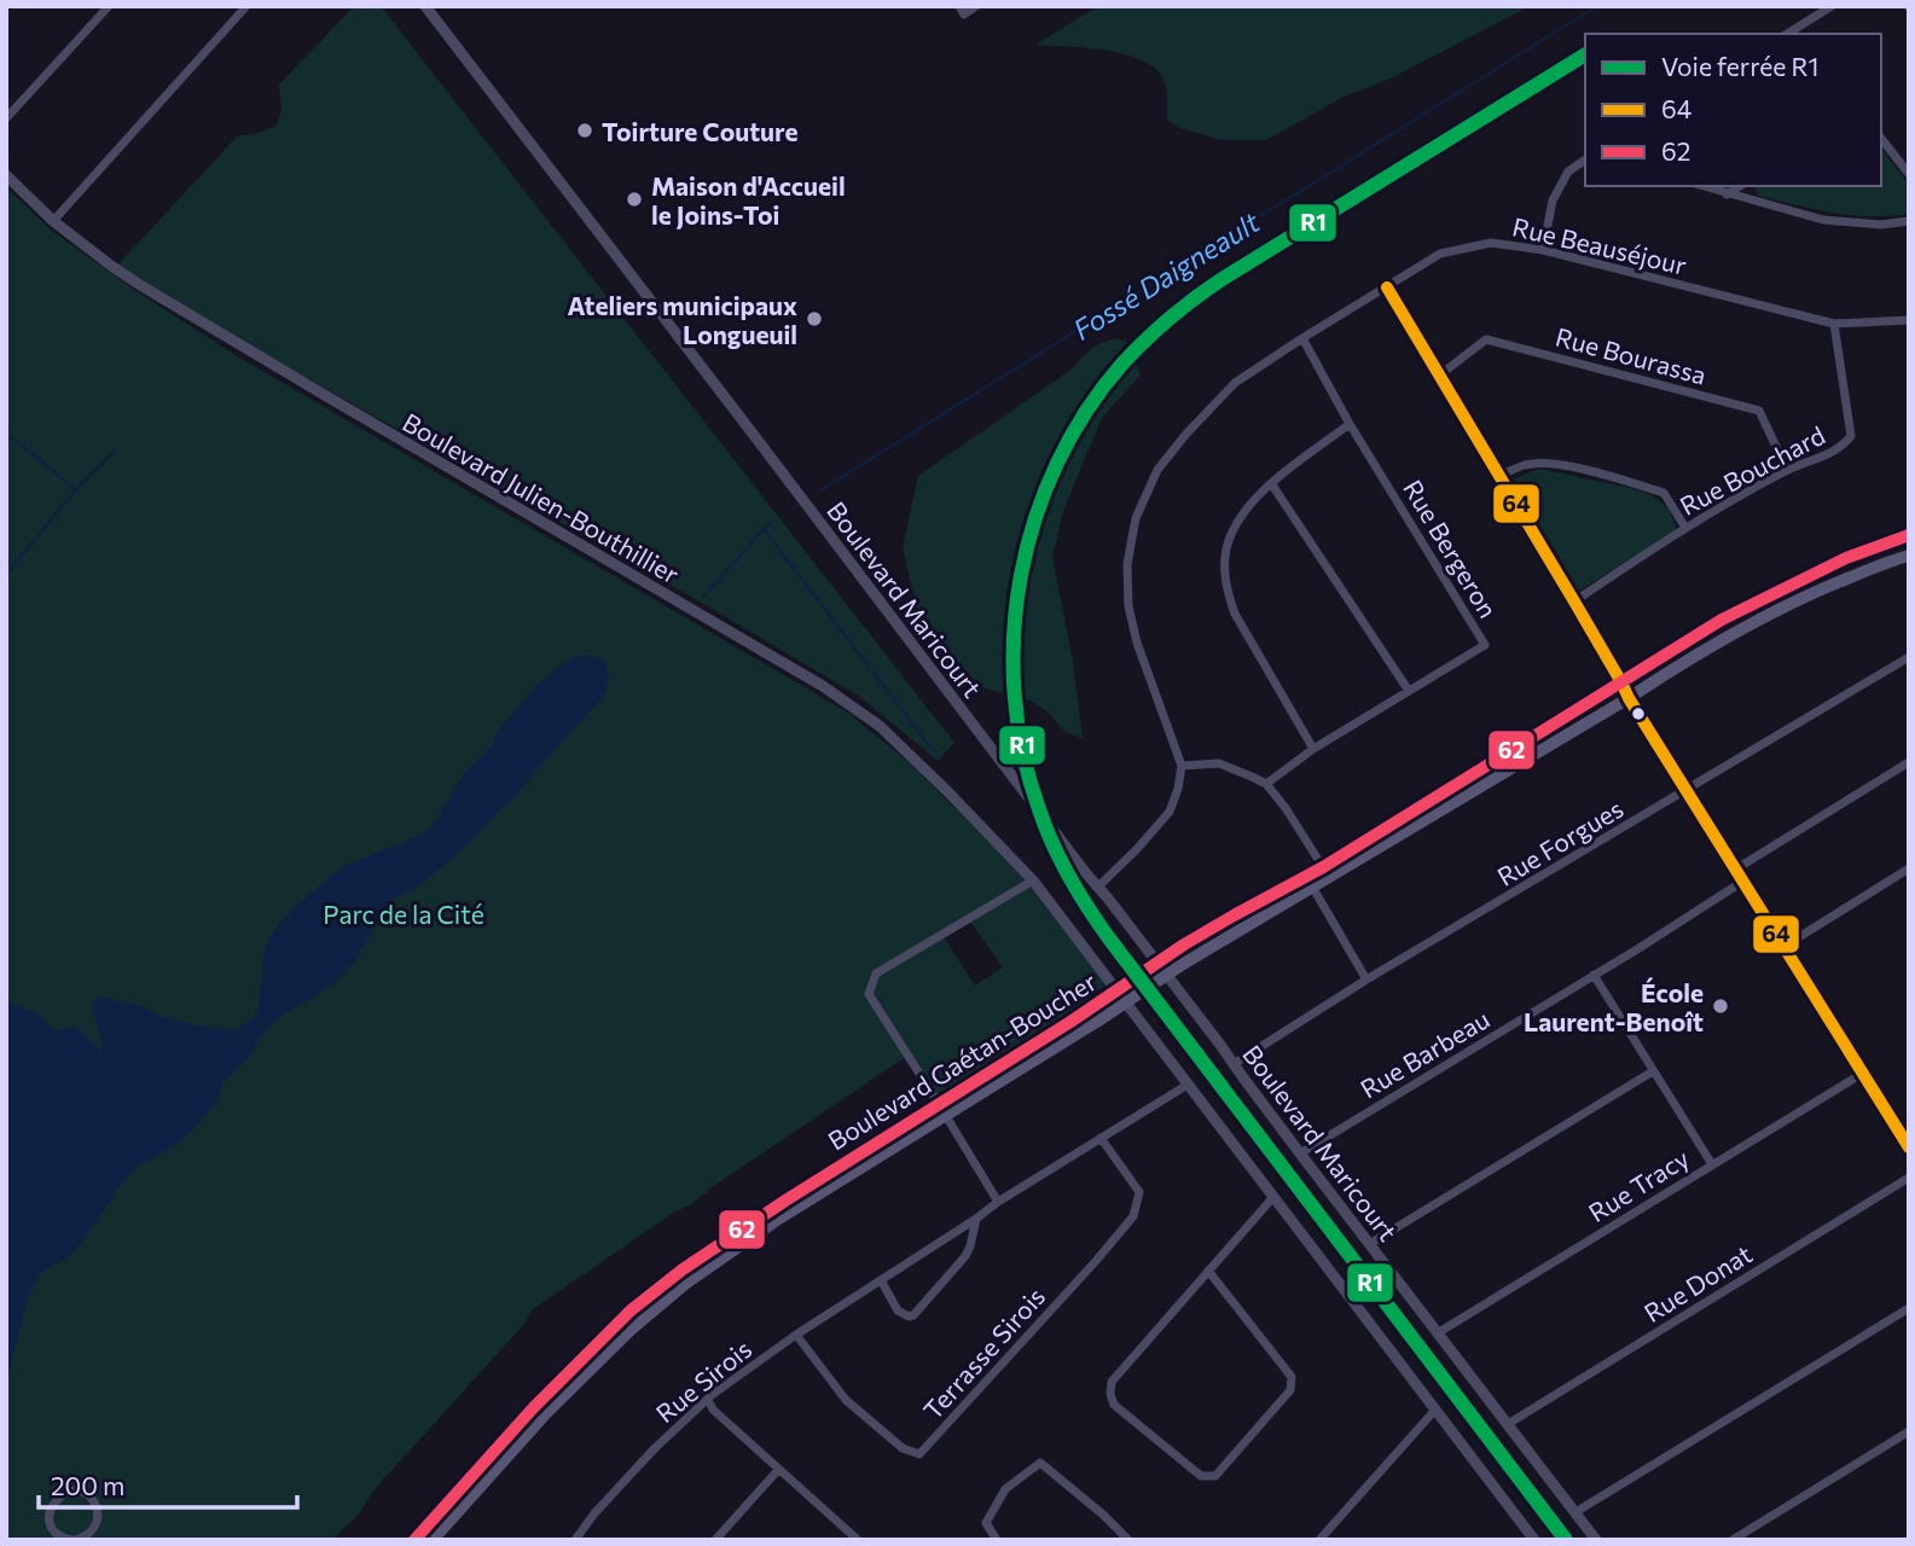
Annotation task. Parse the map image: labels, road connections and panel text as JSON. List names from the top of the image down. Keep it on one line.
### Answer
{"streets":{"main road":["Boulevard Gaétan-Boucher"],"street":["Rue Beauséjour","Rue Bourassa","Rue Bouchard","Boulevard Julien-Bouthillier","Rue Bergeron","Boulevard Maricourt","Rue Forgues","Rue Barbeau","Rue Tracy","Rue Donat","Terrasse Sirois","Rue Sirois"]},"crossings":[["Rue Beauséjour","Rue Bouchard"],["Rue Beauséjour","Rue Bergeron"],["Rue Bourassa","Rue Bouchard"],["Boulevard Julien-Bouthillier","Rue Sirois"],["Boulevard Maricourt","Rue Forgues"],["Boulevard Maricourt","Rue Barbeau"],["Boulevard Maricourt","Rue Tracy"],["Boulevard Maricourt","Rue Donat"],["Terrasse Sirois","Rue Sirois"]],"water":["Fossé Daigneault"],"parks":["Parc de la Cité"],"places":["Toirture Couture","Maison d'Accueil le Joins-Toi","Ateliers municipaux Longueuil","École Laurent-Benoît"],"lines":["rail line R1","transit line 64","transit line 62"],"legend":["Voie ferrée R1","64","62"],"scale_bar":"200 m"}
